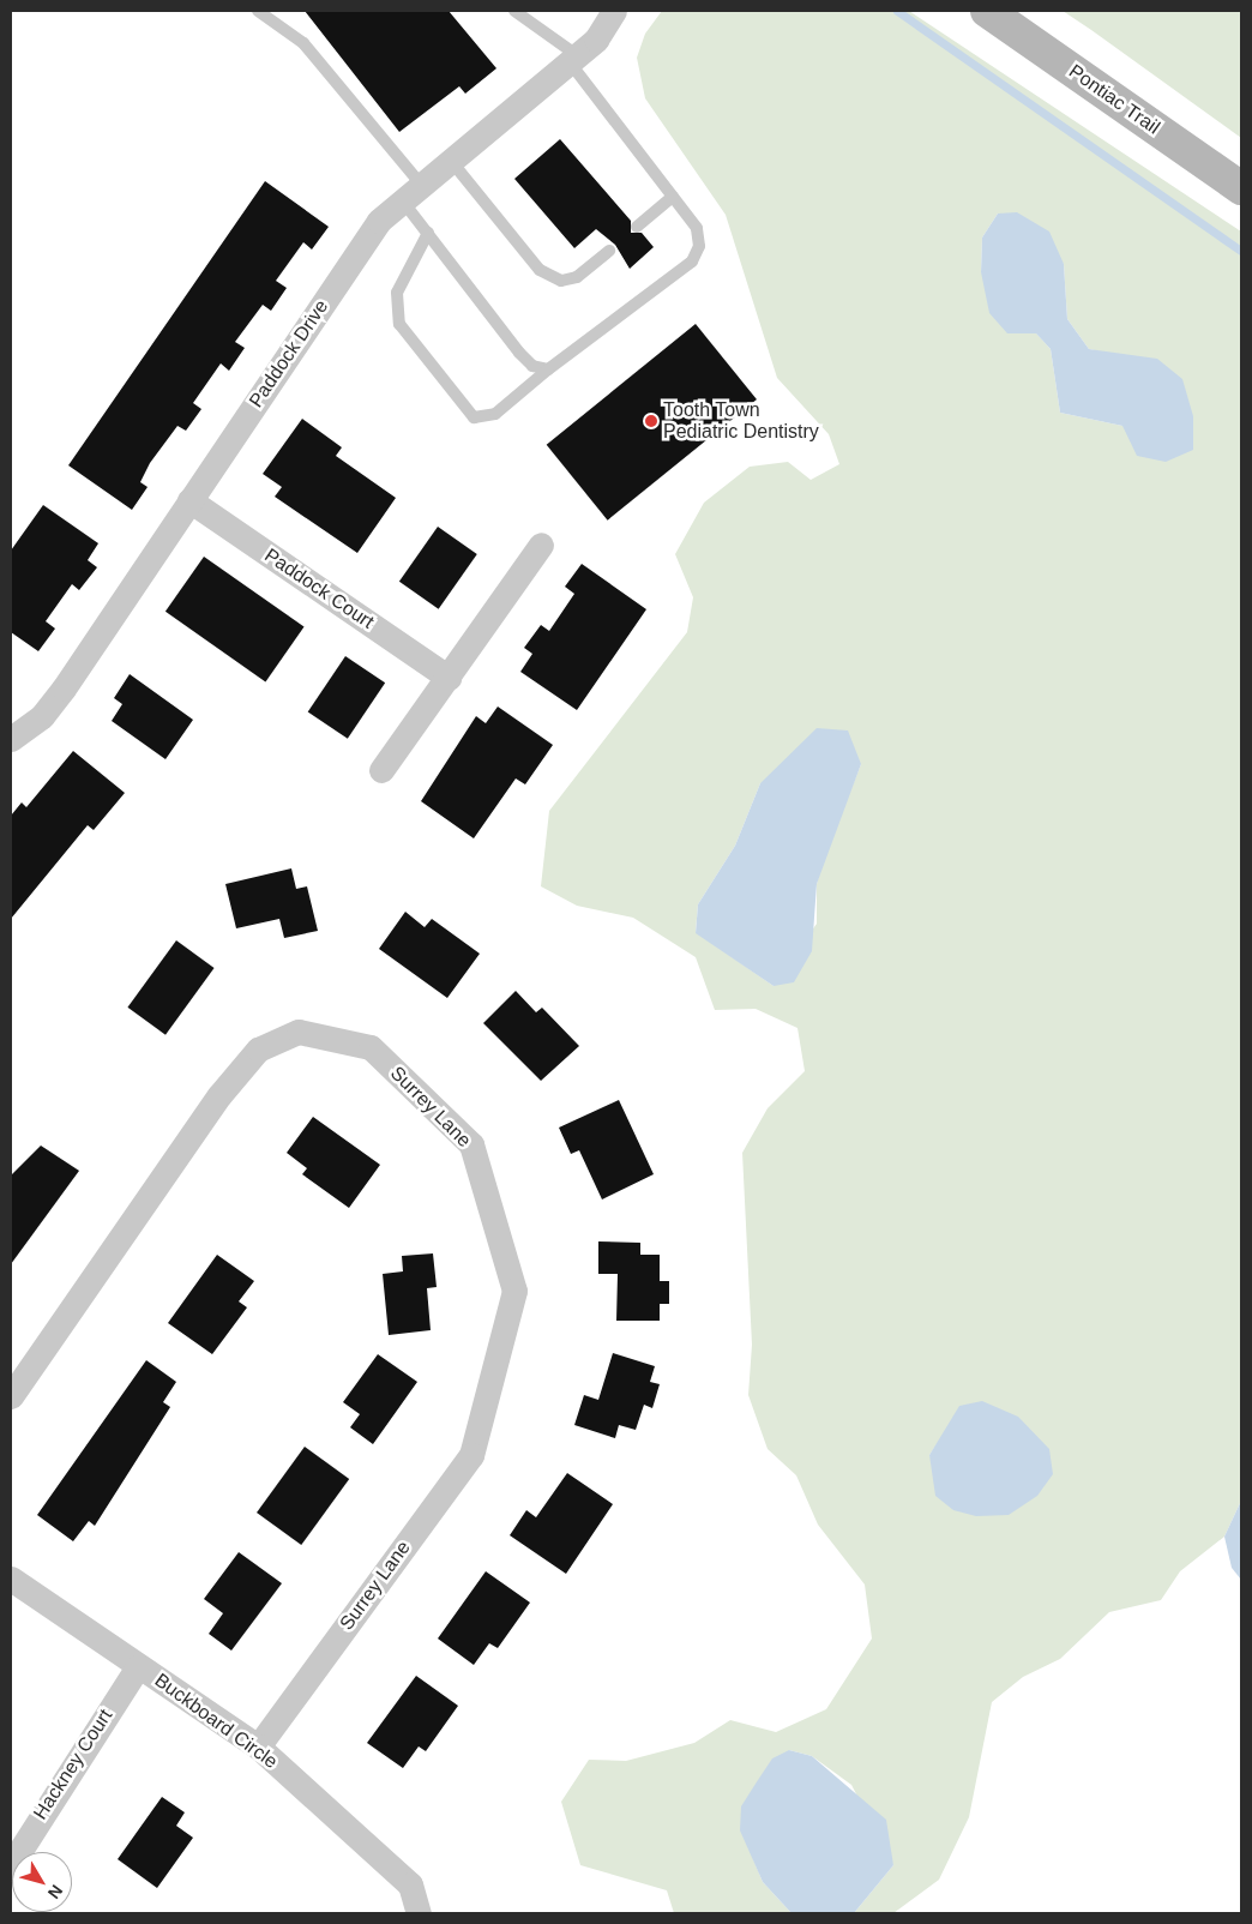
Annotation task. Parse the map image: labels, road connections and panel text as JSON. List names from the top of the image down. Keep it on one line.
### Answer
{"streets":{"main road":["Pontiac Trail"],"street":["Paddock Drive","Paddock Court","Surrey Lane","Buckboard Circle","Hackney Court"]},"crossings":[["Paddock Drive","Paddock Court"],["Surrey Lane","Buckboard Circle"],["Buckboard Circle","Hackney Court"]],"places":["Tooth Town Pediatric Dentistry"],"north":"bottom right"}
